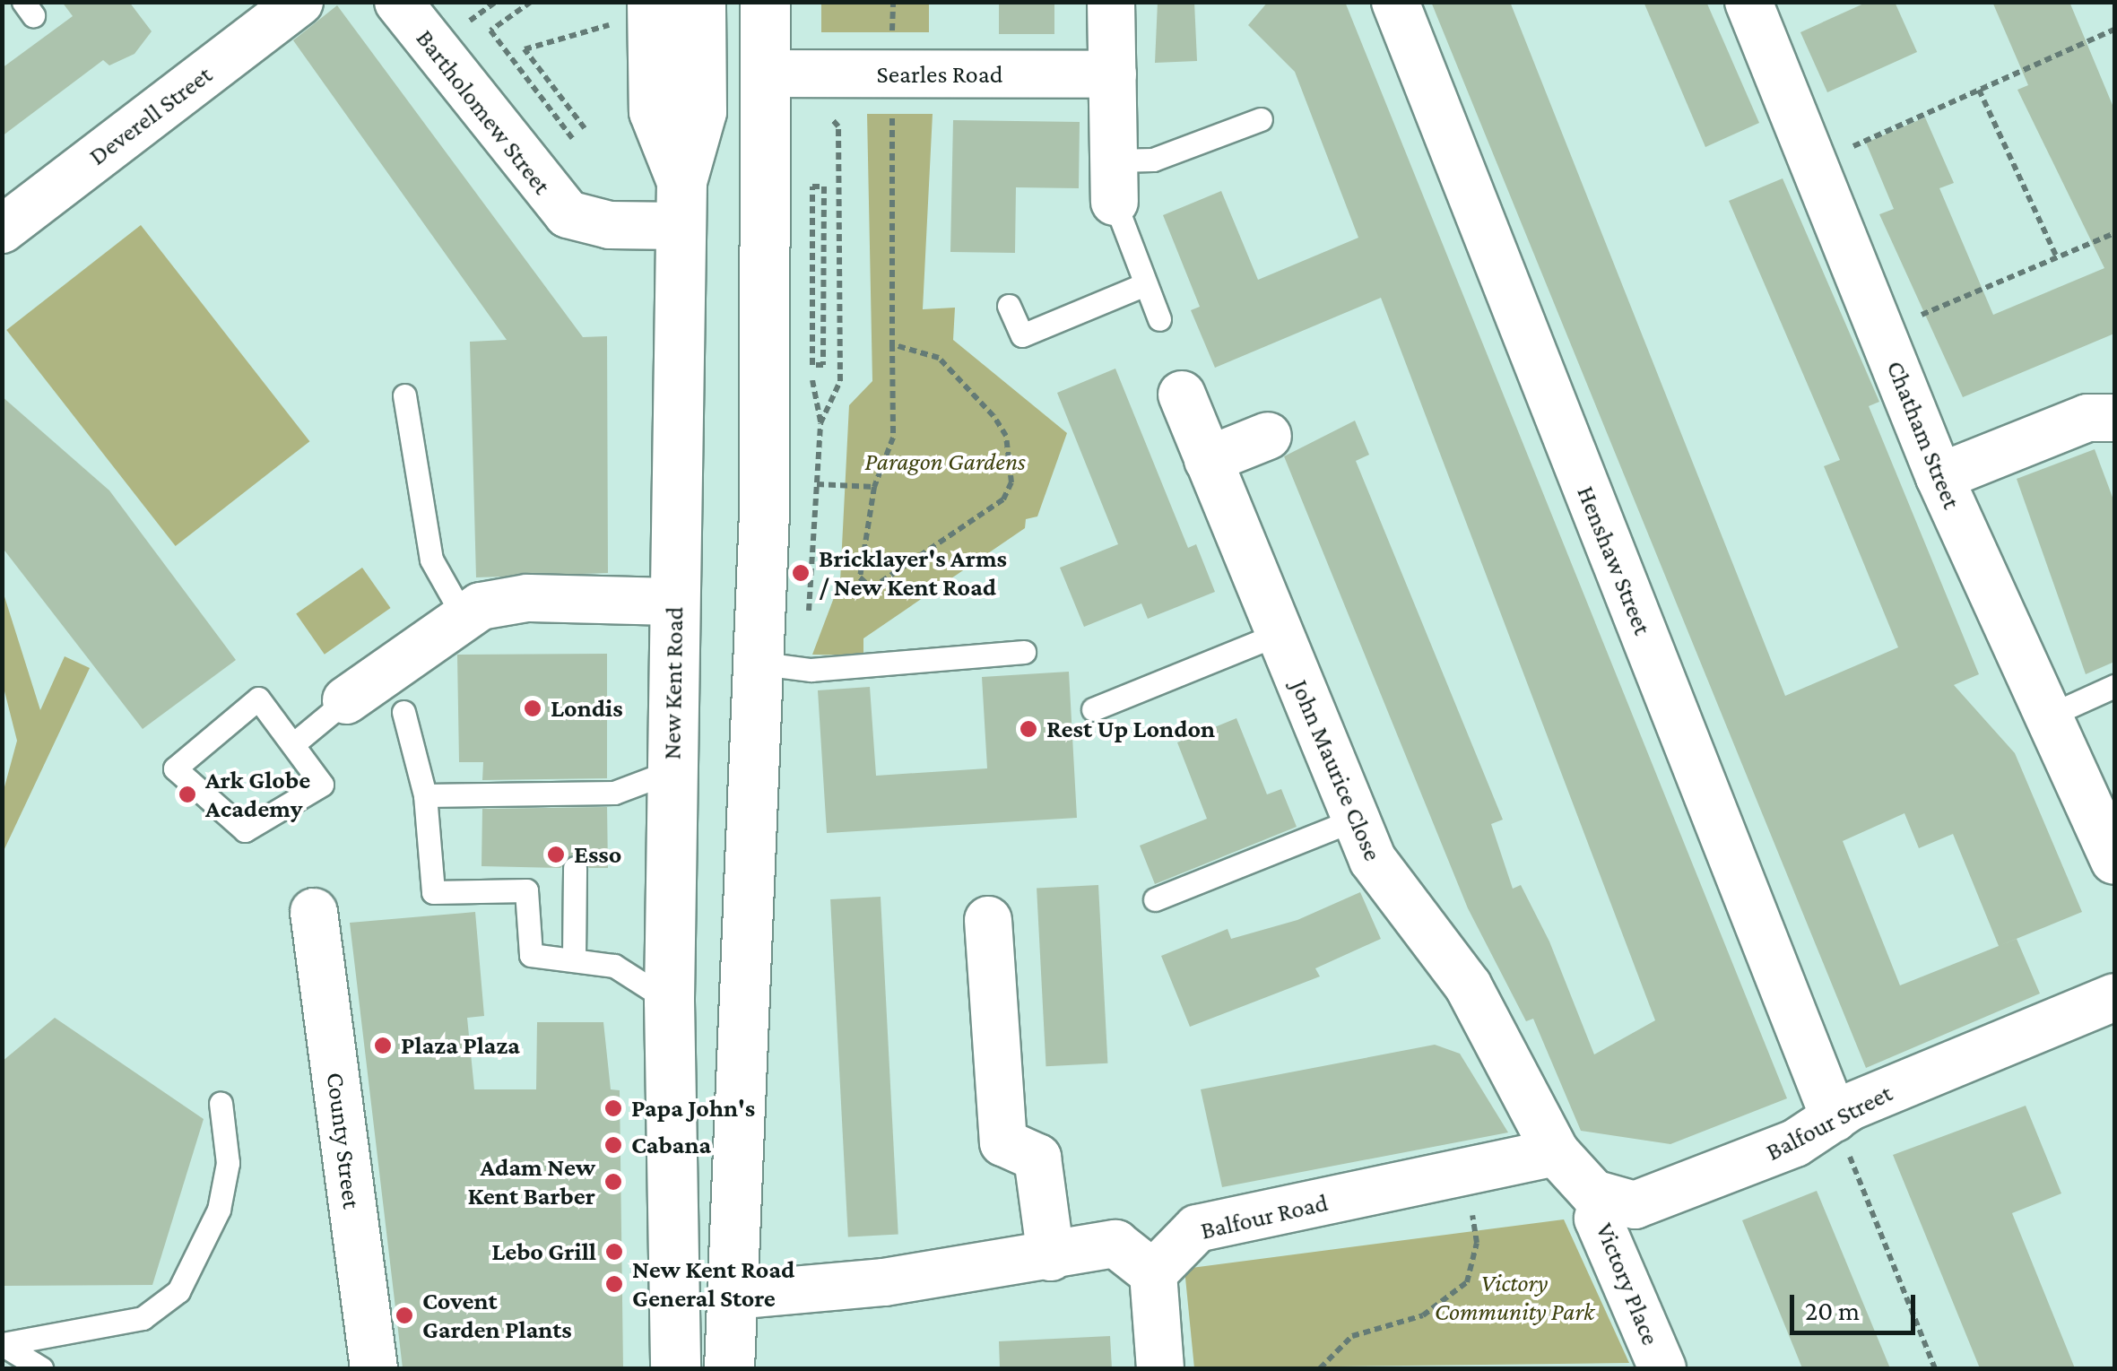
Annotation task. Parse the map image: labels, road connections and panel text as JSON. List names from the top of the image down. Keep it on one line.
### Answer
{"streets":{"highway":["New Kent Road"],"street":["Searles Road","Bartholomew Street","Deverell Street","Chatham Street","Henshaw Street","John Maurice Close","Balfour Street","County Street","Balfour Road","Victory Place"]},"crossings":[["Bartholomew Street","New Kent Road"],["Henshaw Street","Balfour Street"],["John Maurice Close","Balfour Road"],["Balfour Street","Victory Place"]],"parks":["Paragon Gardens","Victory Community Park"],"places":["Bricklayer's Arms / New Kent Road","Londis","Rest Up London","Ark Globe Academy","Esso","Plaza Plaza","Papa John's","Cabana","Adam New Kent Barber","Lebo Grill","New Kent Road General Store","Covent Garden Plants"],"scale_bar":"20 m"}
